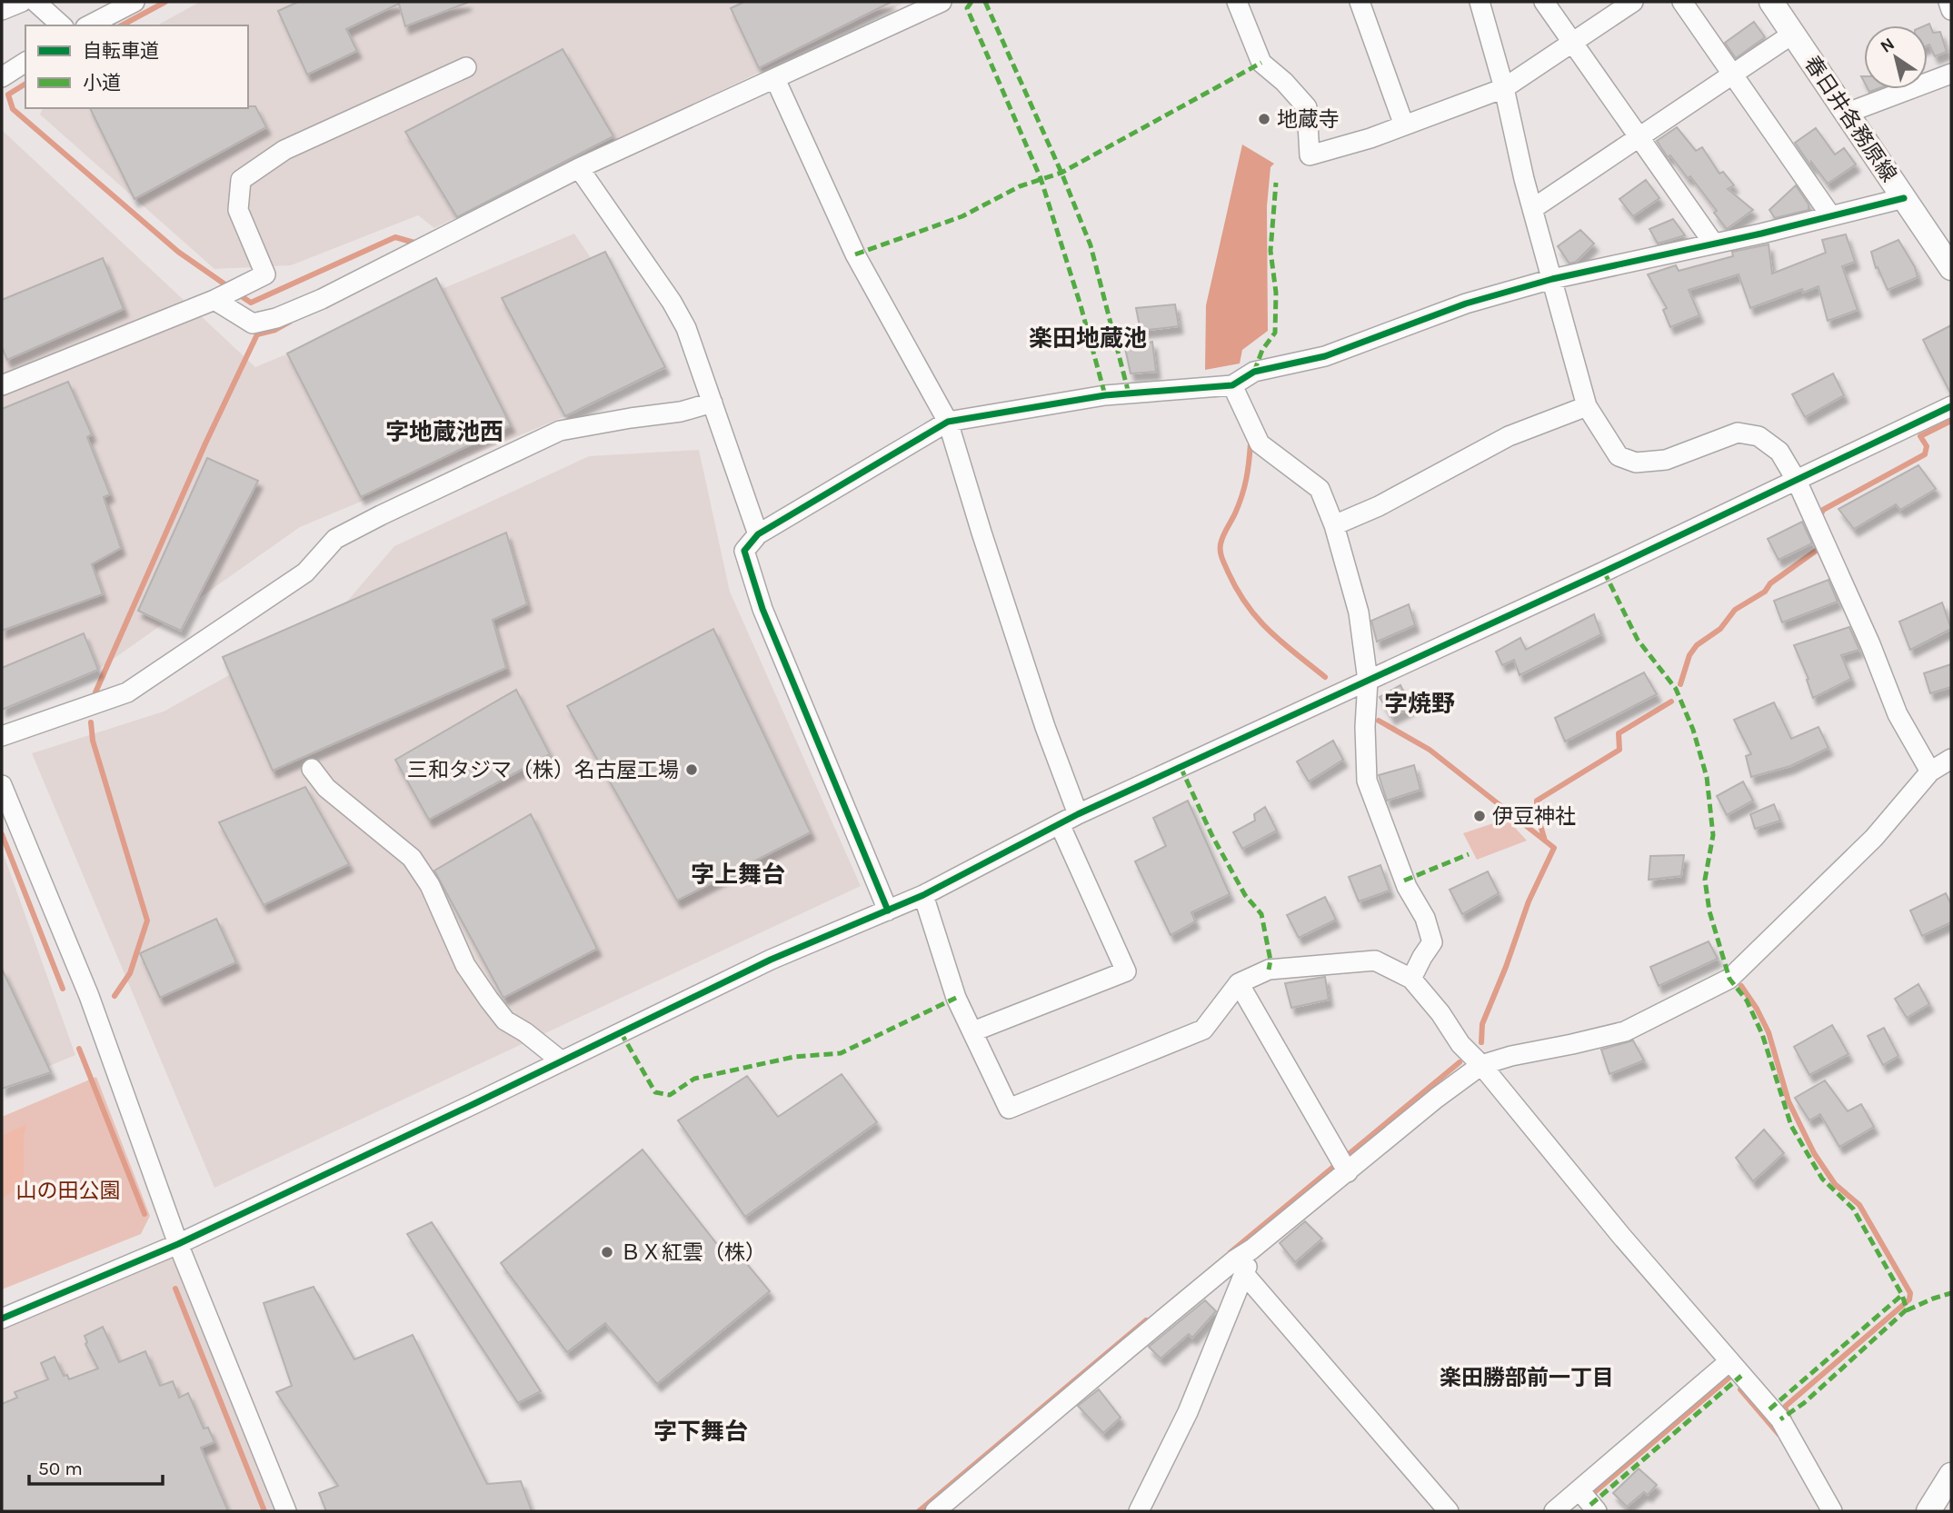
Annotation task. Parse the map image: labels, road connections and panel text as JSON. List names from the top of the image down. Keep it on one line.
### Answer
{"streets":{"main road":["春日井各務原線"]},"districts":["楽田地蔵池","字地蔵池西","字焼野","字上舞台","楽田勝部前一丁目","字下舞台"],"parks":["山の田公園"],"places":["地蔵寺","三和タジマ（株）名古屋工場","伊豆神社","ＢＸ紅雲（株）"],"legend":["自転車道","小道"],"scale_bar":"50 m","north":"top left"}
